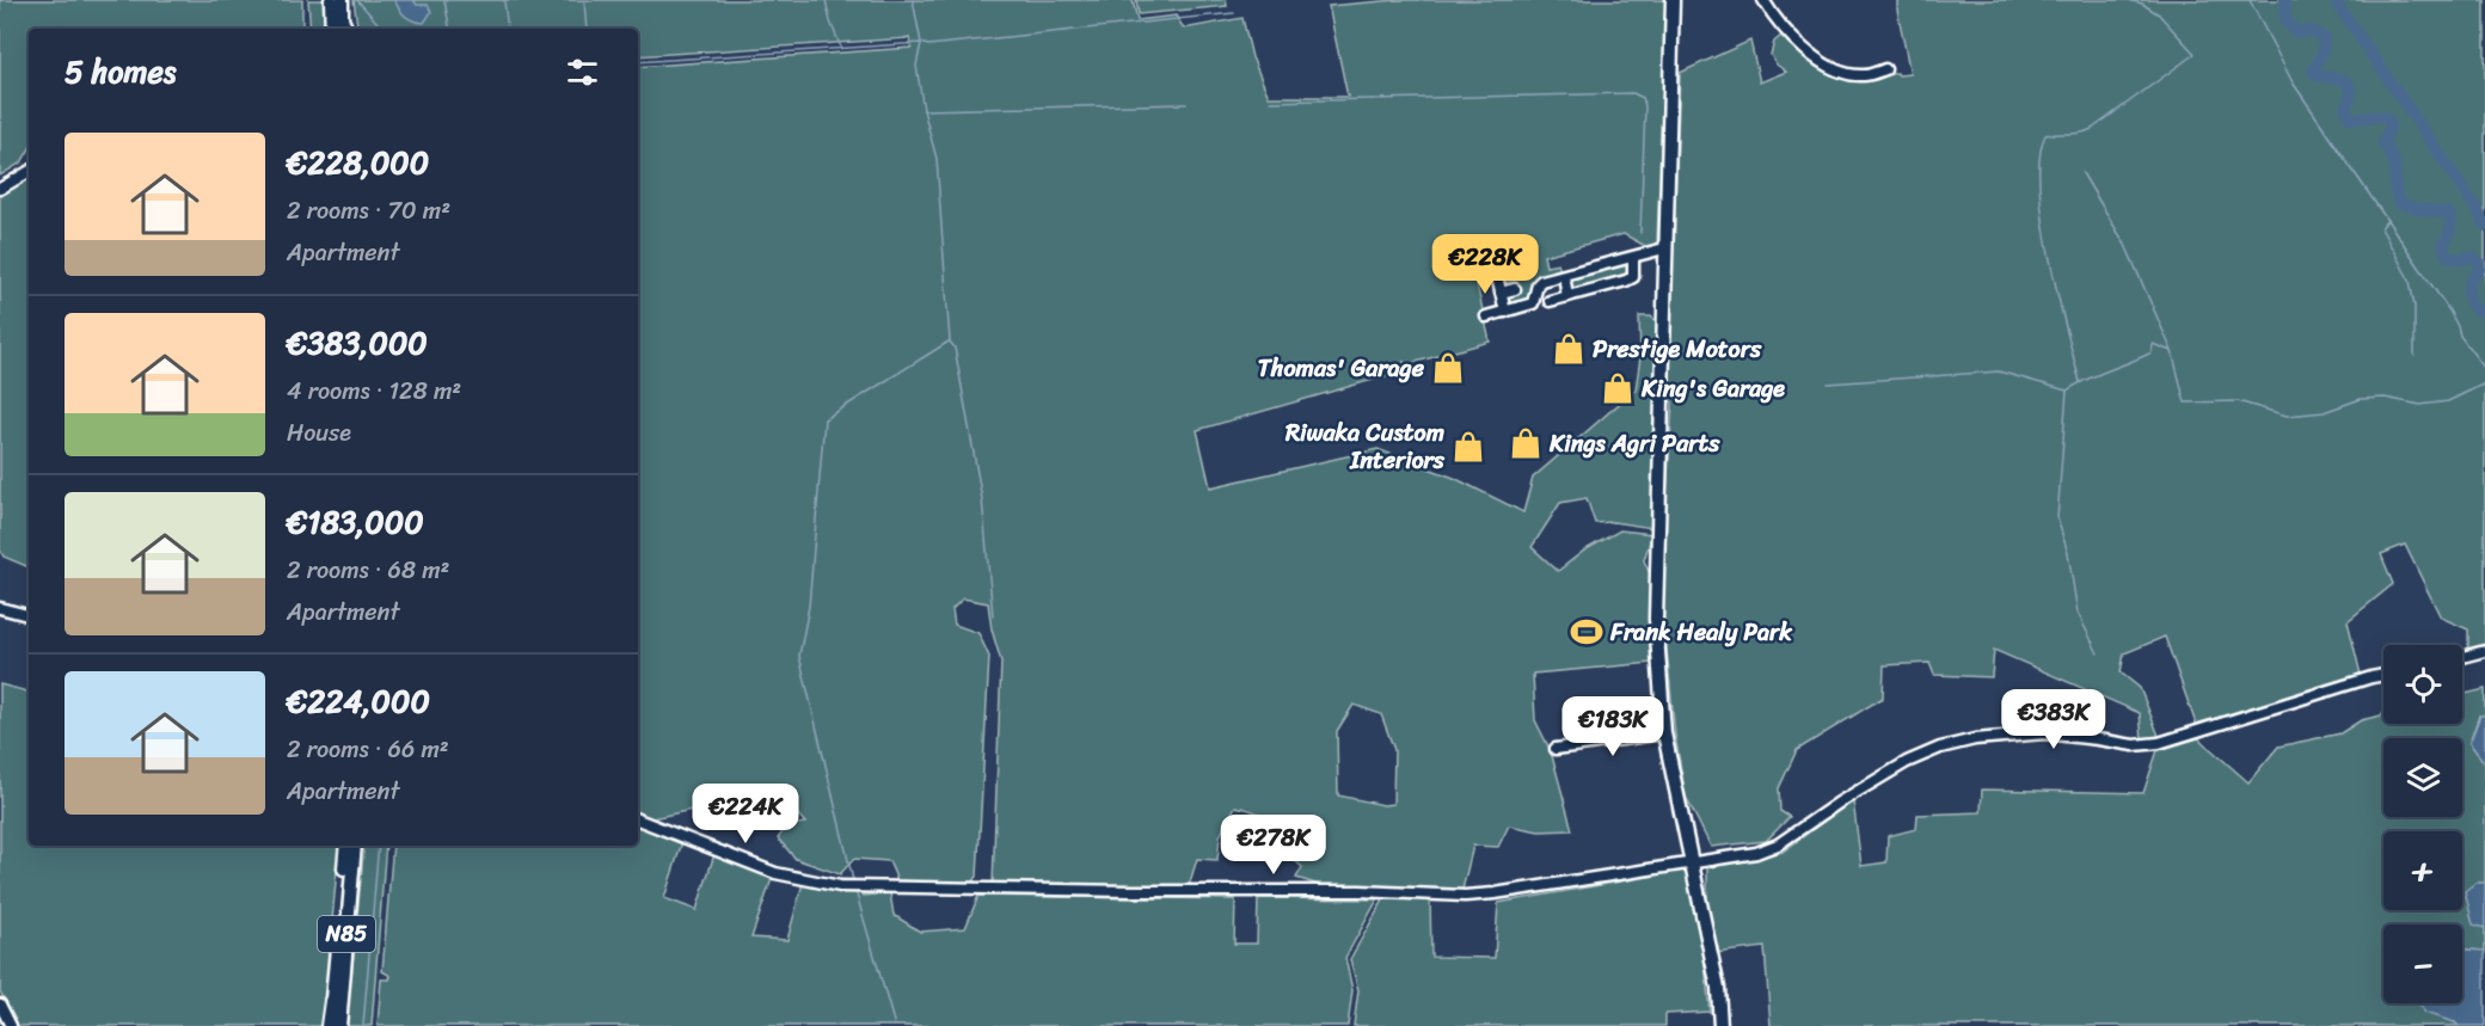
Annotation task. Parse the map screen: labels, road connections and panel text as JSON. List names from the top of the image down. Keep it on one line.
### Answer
{"streets":{"main road":["N85"]},"places":{"shop":["Prestige Motors","Thomas' Garage","King's Garage","Kings Agri Parts","Riwaka Custom Interiors"],"sports":["Frank Healy Park"]},"page":{"heading":"5 homes","list":[{"name":"€228,000","note":"2 rooms · 70 m² · Apartment"},{"name":"€383,000","note":"4 rooms · 128 m² · House"},{"name":"€183,000","note":"2 rooms · 68 m² · Apartment"},{"name":"€224,000","note":"2 rooms · 66 m² · Apartment"}],"price":["€228K","€383K","€183K","€224K","€278K"],"map_buttons":["+","−"]}}
